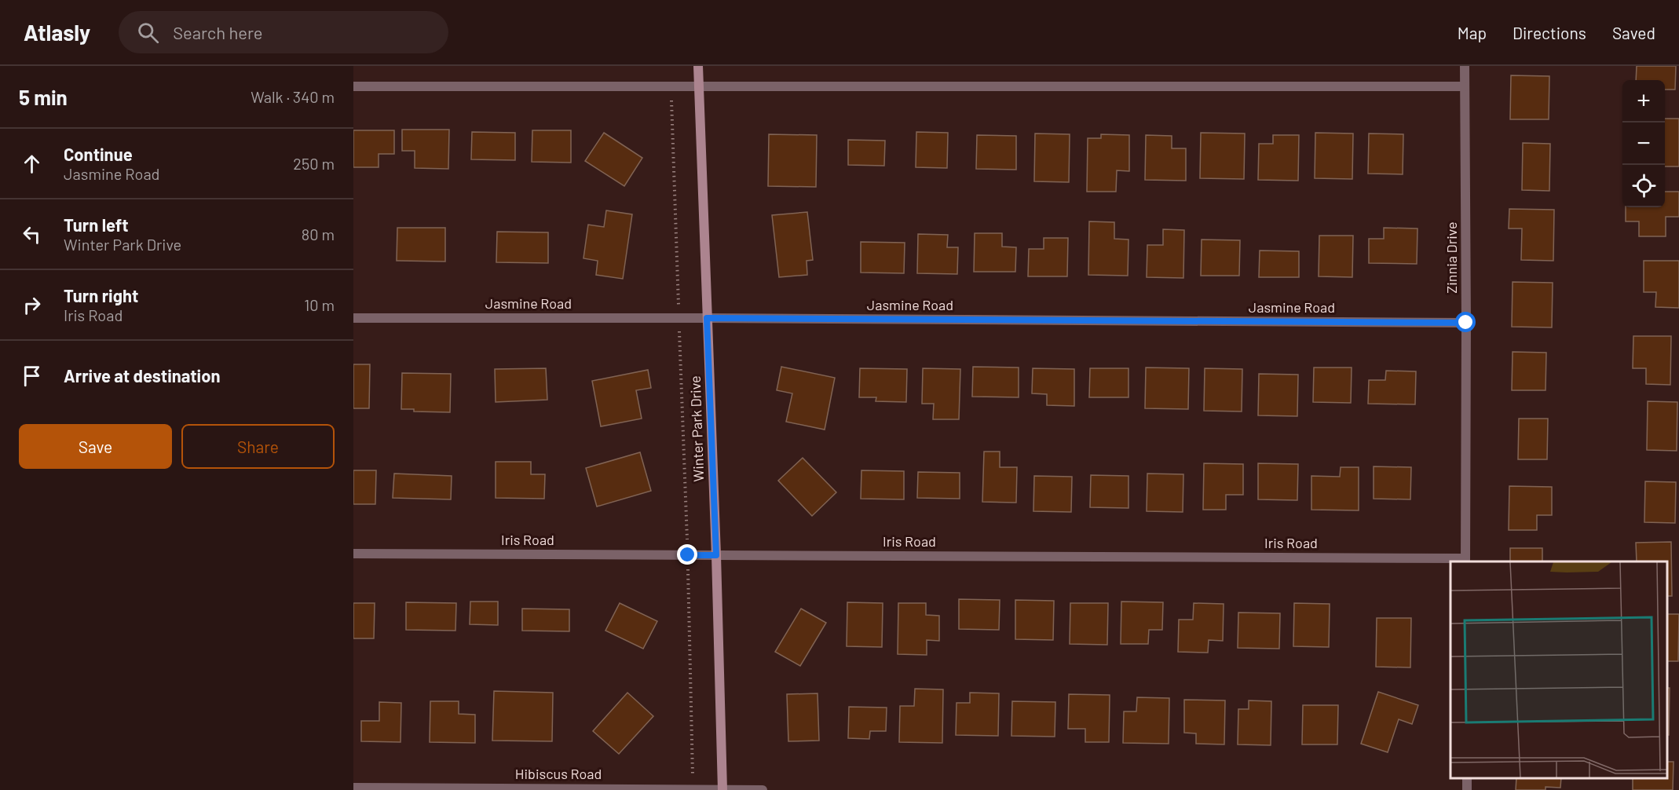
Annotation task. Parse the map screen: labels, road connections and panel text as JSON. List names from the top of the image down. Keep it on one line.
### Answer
{"streets":{"street":["Zinnia Drive","Jasmine Road","Winter Park Drive","Iris Road","Hibiscus Road"]},"crossings":[["Zinnia Drive","Jasmine Road"],["Zinnia Drive","Iris Road"],["Jasmine Road","Winter Park Drive"],["Winter Park Drive","Iris Road"],["Winter Park Drive","Hibiscus Road"]],"page":{"header":"Atlasly","search":"Search here","nav":["Map","Directions","Saved"],"heading":["5 min","Walk · 340 m"],"map_buttons":["+","−"],"list":[["Continue","Jasmine Road","250 m"],["Turn left","Winter Park Drive","80 m"],["Turn right","Iris Road","10 m"],"Arrive at destination"],"buttons":["Save","Share"]}}
